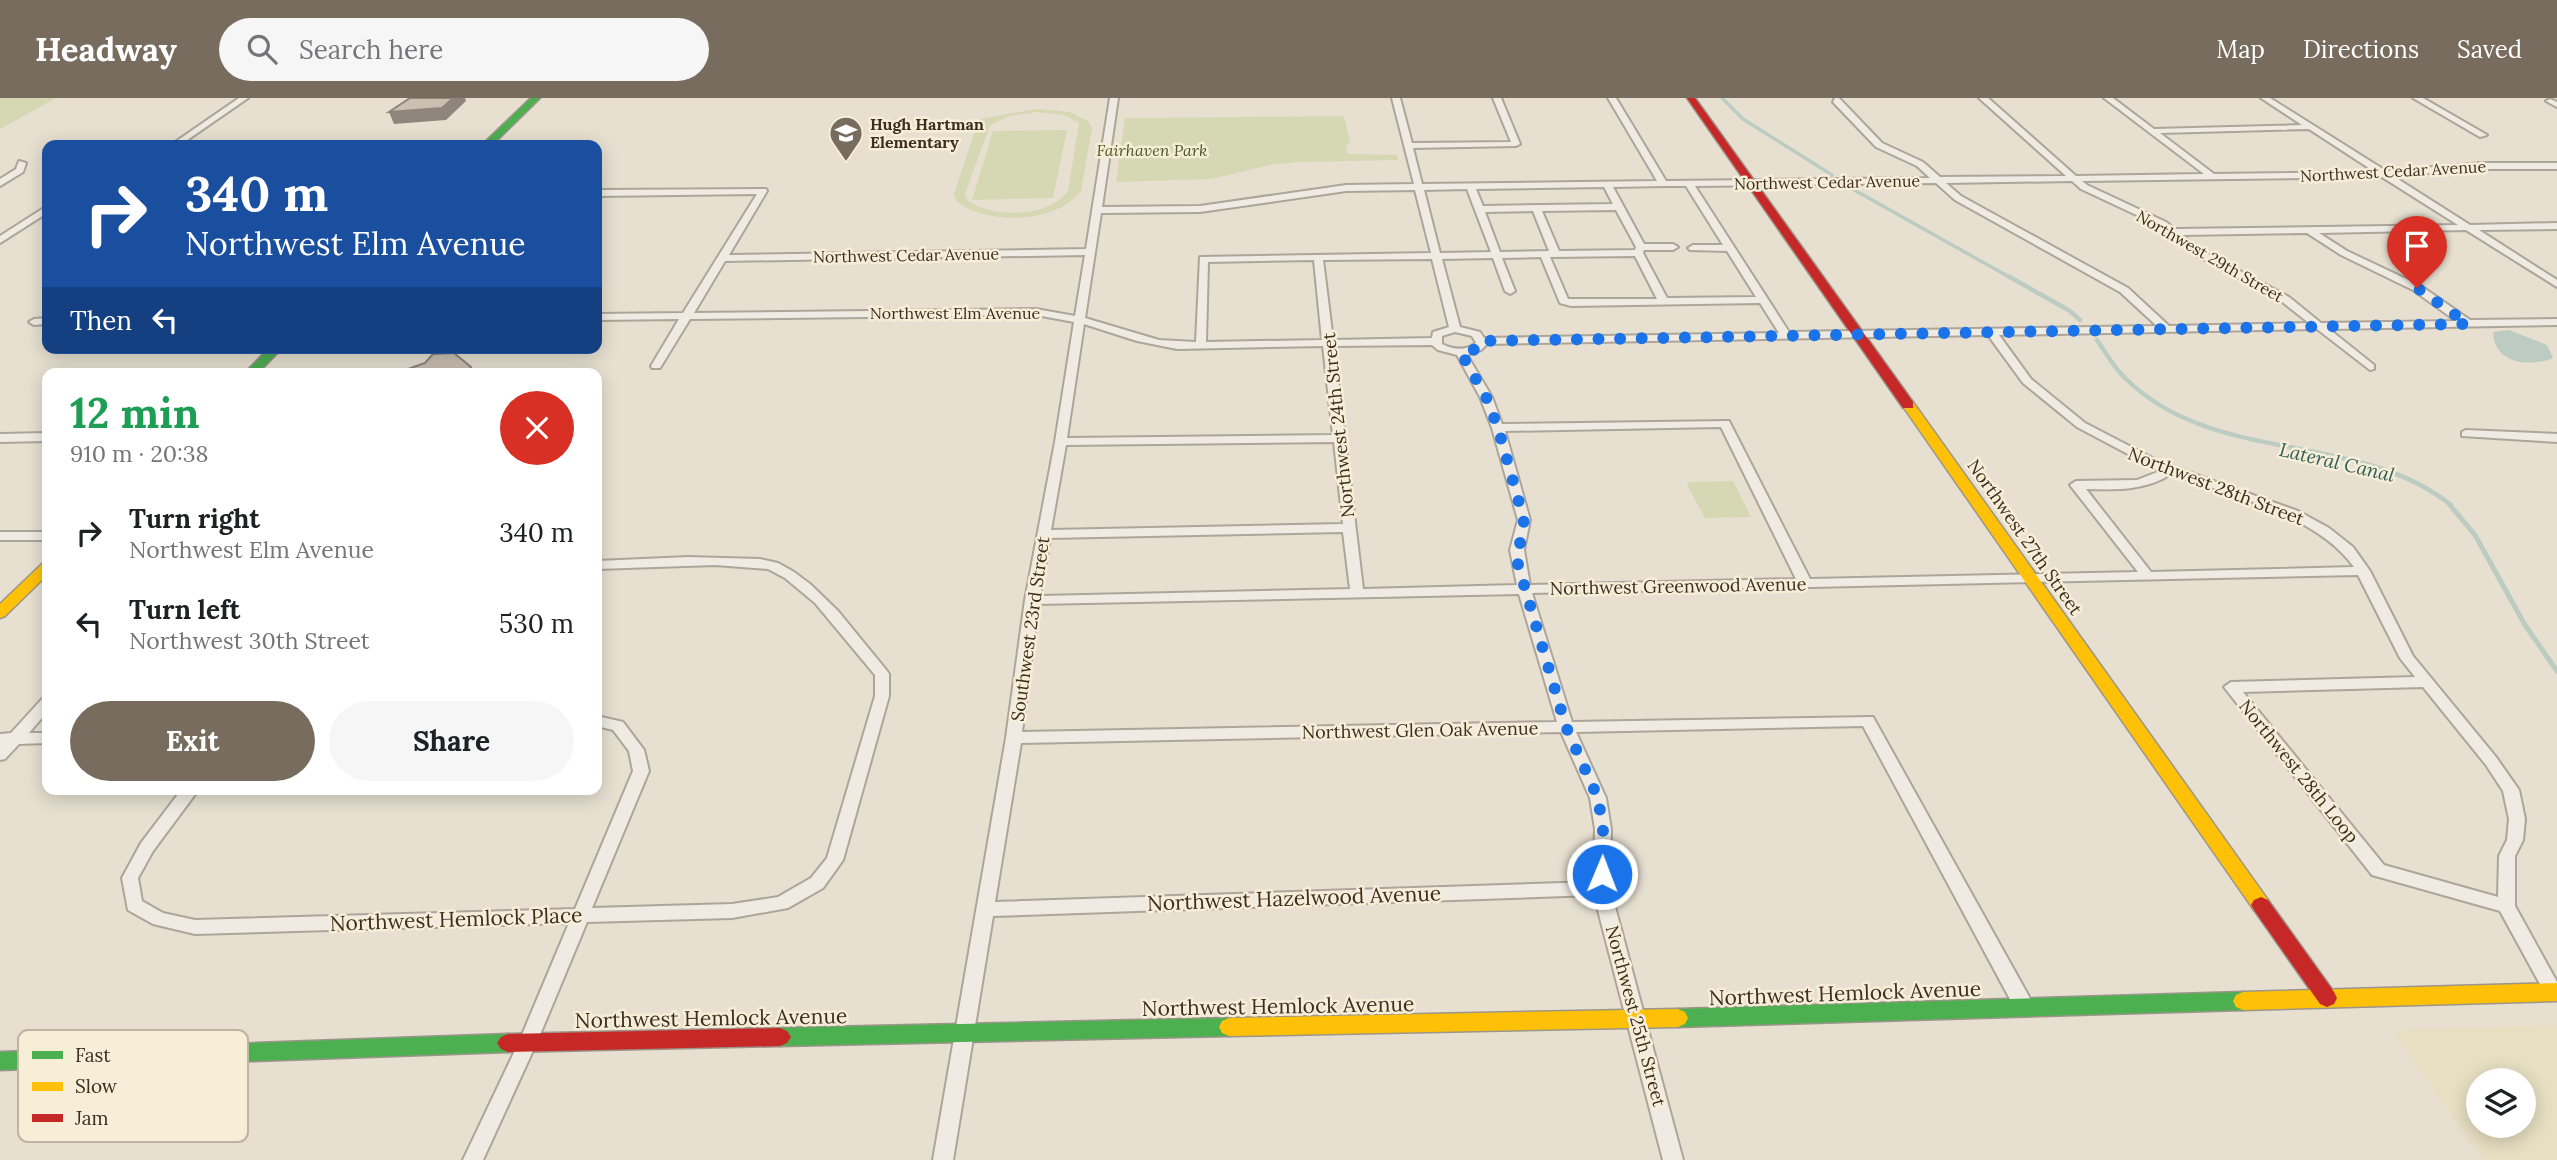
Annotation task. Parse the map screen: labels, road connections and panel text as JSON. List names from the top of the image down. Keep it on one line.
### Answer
{"streets":{"street":["Northwest Cedar Avenue","Northwest 29th Street","Northwest Elm Avenue","Northwest 24th Street","Northwest 28th Street","Northwest 27th Street","Northwest Greenwood Avenue","Southwest 23rd Street","Northwest Glen Oak Avenue","Northwest 28th Loop","Northwest Hazelwood Avenue","Northwest Hemlock Place","Northwest Hemlock Avenue","Northwest 25th Street"]},"crossings":[["Northwest Cedar Avenue","Northwest 29th Street"],["Northwest Cedar Avenue","Northwest 27th Street"],["Northwest Cedar Avenue","Southwest 23rd Street"],["Northwest Elm Avenue","Northwest 24th Street"],["Northwest Elm Avenue","Southwest 23rd Street"],["Northwest 24th Street","Northwest Greenwood Avenue"],["Northwest 28th Street","Northwest Greenwood Avenue"],["Northwest 28th Street","Northwest 28th Loop"],["Northwest 28th Street","Northwest Hemlock Avenue"],["Northwest 27th Street","Northwest Greenwood Avenue"],["Northwest 27th Street","Northwest Hemlock Avenue"],["Northwest Greenwood Avenue","Southwest 23rd Street"],["Northwest Greenwood Avenue","Northwest 25th Street"],["Southwest 23rd Street","Northwest Glen Oak Avenue"],["Southwest 23rd Street","Northwest Hazelwood Avenue"],["Southwest 23rd Street","Northwest Hemlock Avenue"],["Northwest Glen Oak Avenue","Northwest Hemlock Avenue"],["Northwest Glen Oak Avenue","Northwest 25th Street"],["Northwest Hazelwood Avenue","Northwest 25th Street"],["Northwest Hemlock Avenue","Northwest 25th Street"]],"water":["Lateral Canal"],"parks":["Fairhaven Park"],"places":{"school or university":["Hugh Hartman Elementary"]},"legend":["Fast","Slow","Jam"],"page":{"header":"Headway","search":"Search here","nav":["Map","Directions","Saved"],"turn":["340 m","Northwest Elm Avenue"],"then":"Then","heading":["12 min","910 m · 20:38"],"list":[{"name":"Turn right","note":"Northwest Elm Avenue","value":"340 m"},{"name":"Turn left","note":"Northwest 30th Street","value":"530 m"}],"buttons":["Exit","Share"]}}
